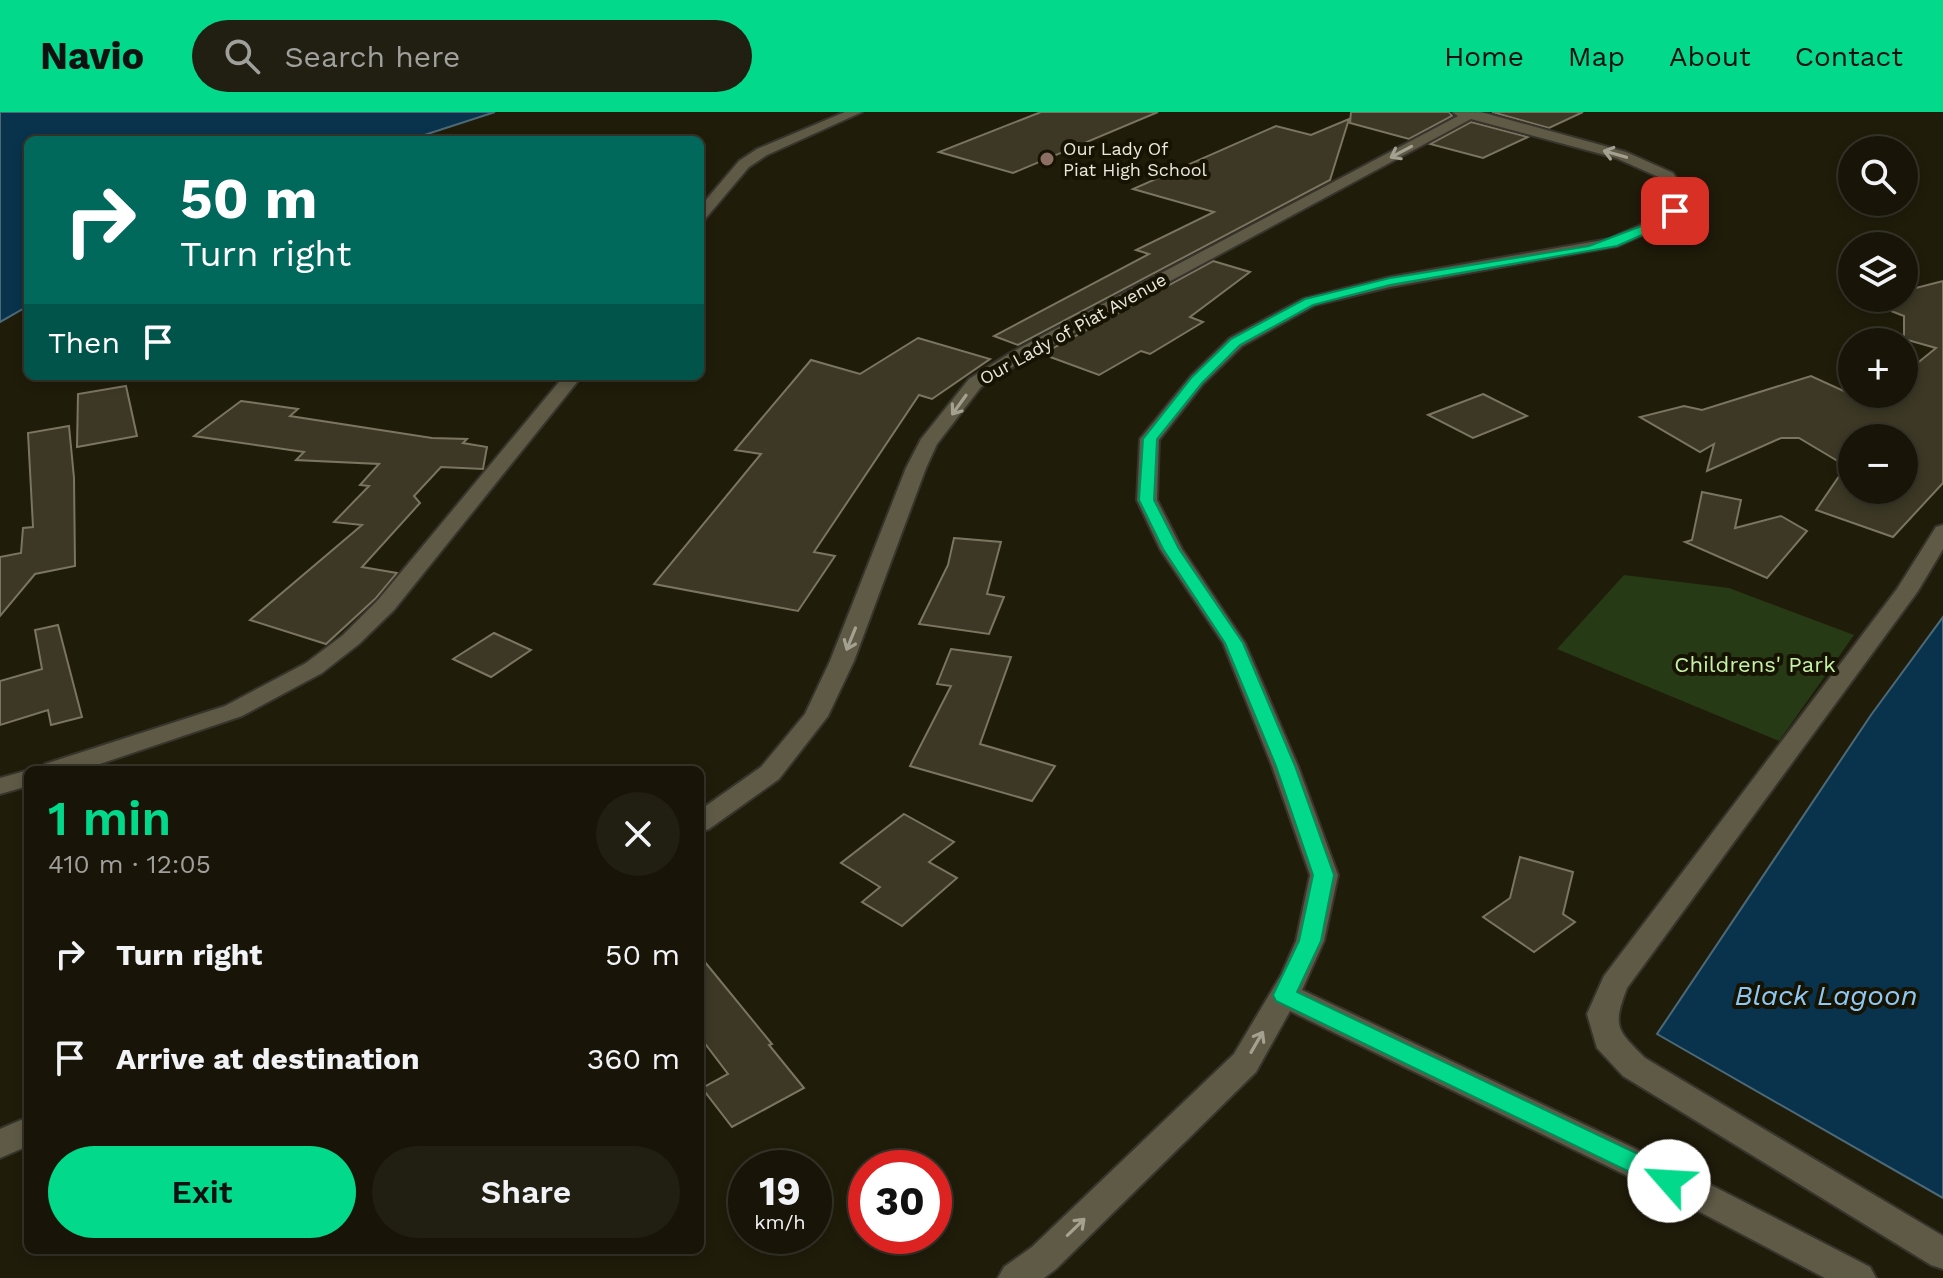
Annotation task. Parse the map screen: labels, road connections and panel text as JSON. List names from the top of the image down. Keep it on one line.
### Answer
{"streets":{"street":["Our Lady of Piat Avenue"]},"one_way":["Our Lady of Piat Avenue"],"water":["Black Lagoon"],"parks":["Childrens' Park"],"places":["Our Lady Of Piat High School"],"page":{"header":"Navio","search":"Search here","nav":["Home","Map","About","Contact"],"map_buttons":["+","−"],"turn":["50 m","Turn right"],"then":"Then","heading":["1 min","410 m · 12:05"],"list":[{"name":"Turn right","value":"50 m"},{"name":"Arrive at destination","value":"360 m"}],"buttons":["Exit","Share"],"speed":"19 km/h","limit":"30"}}
